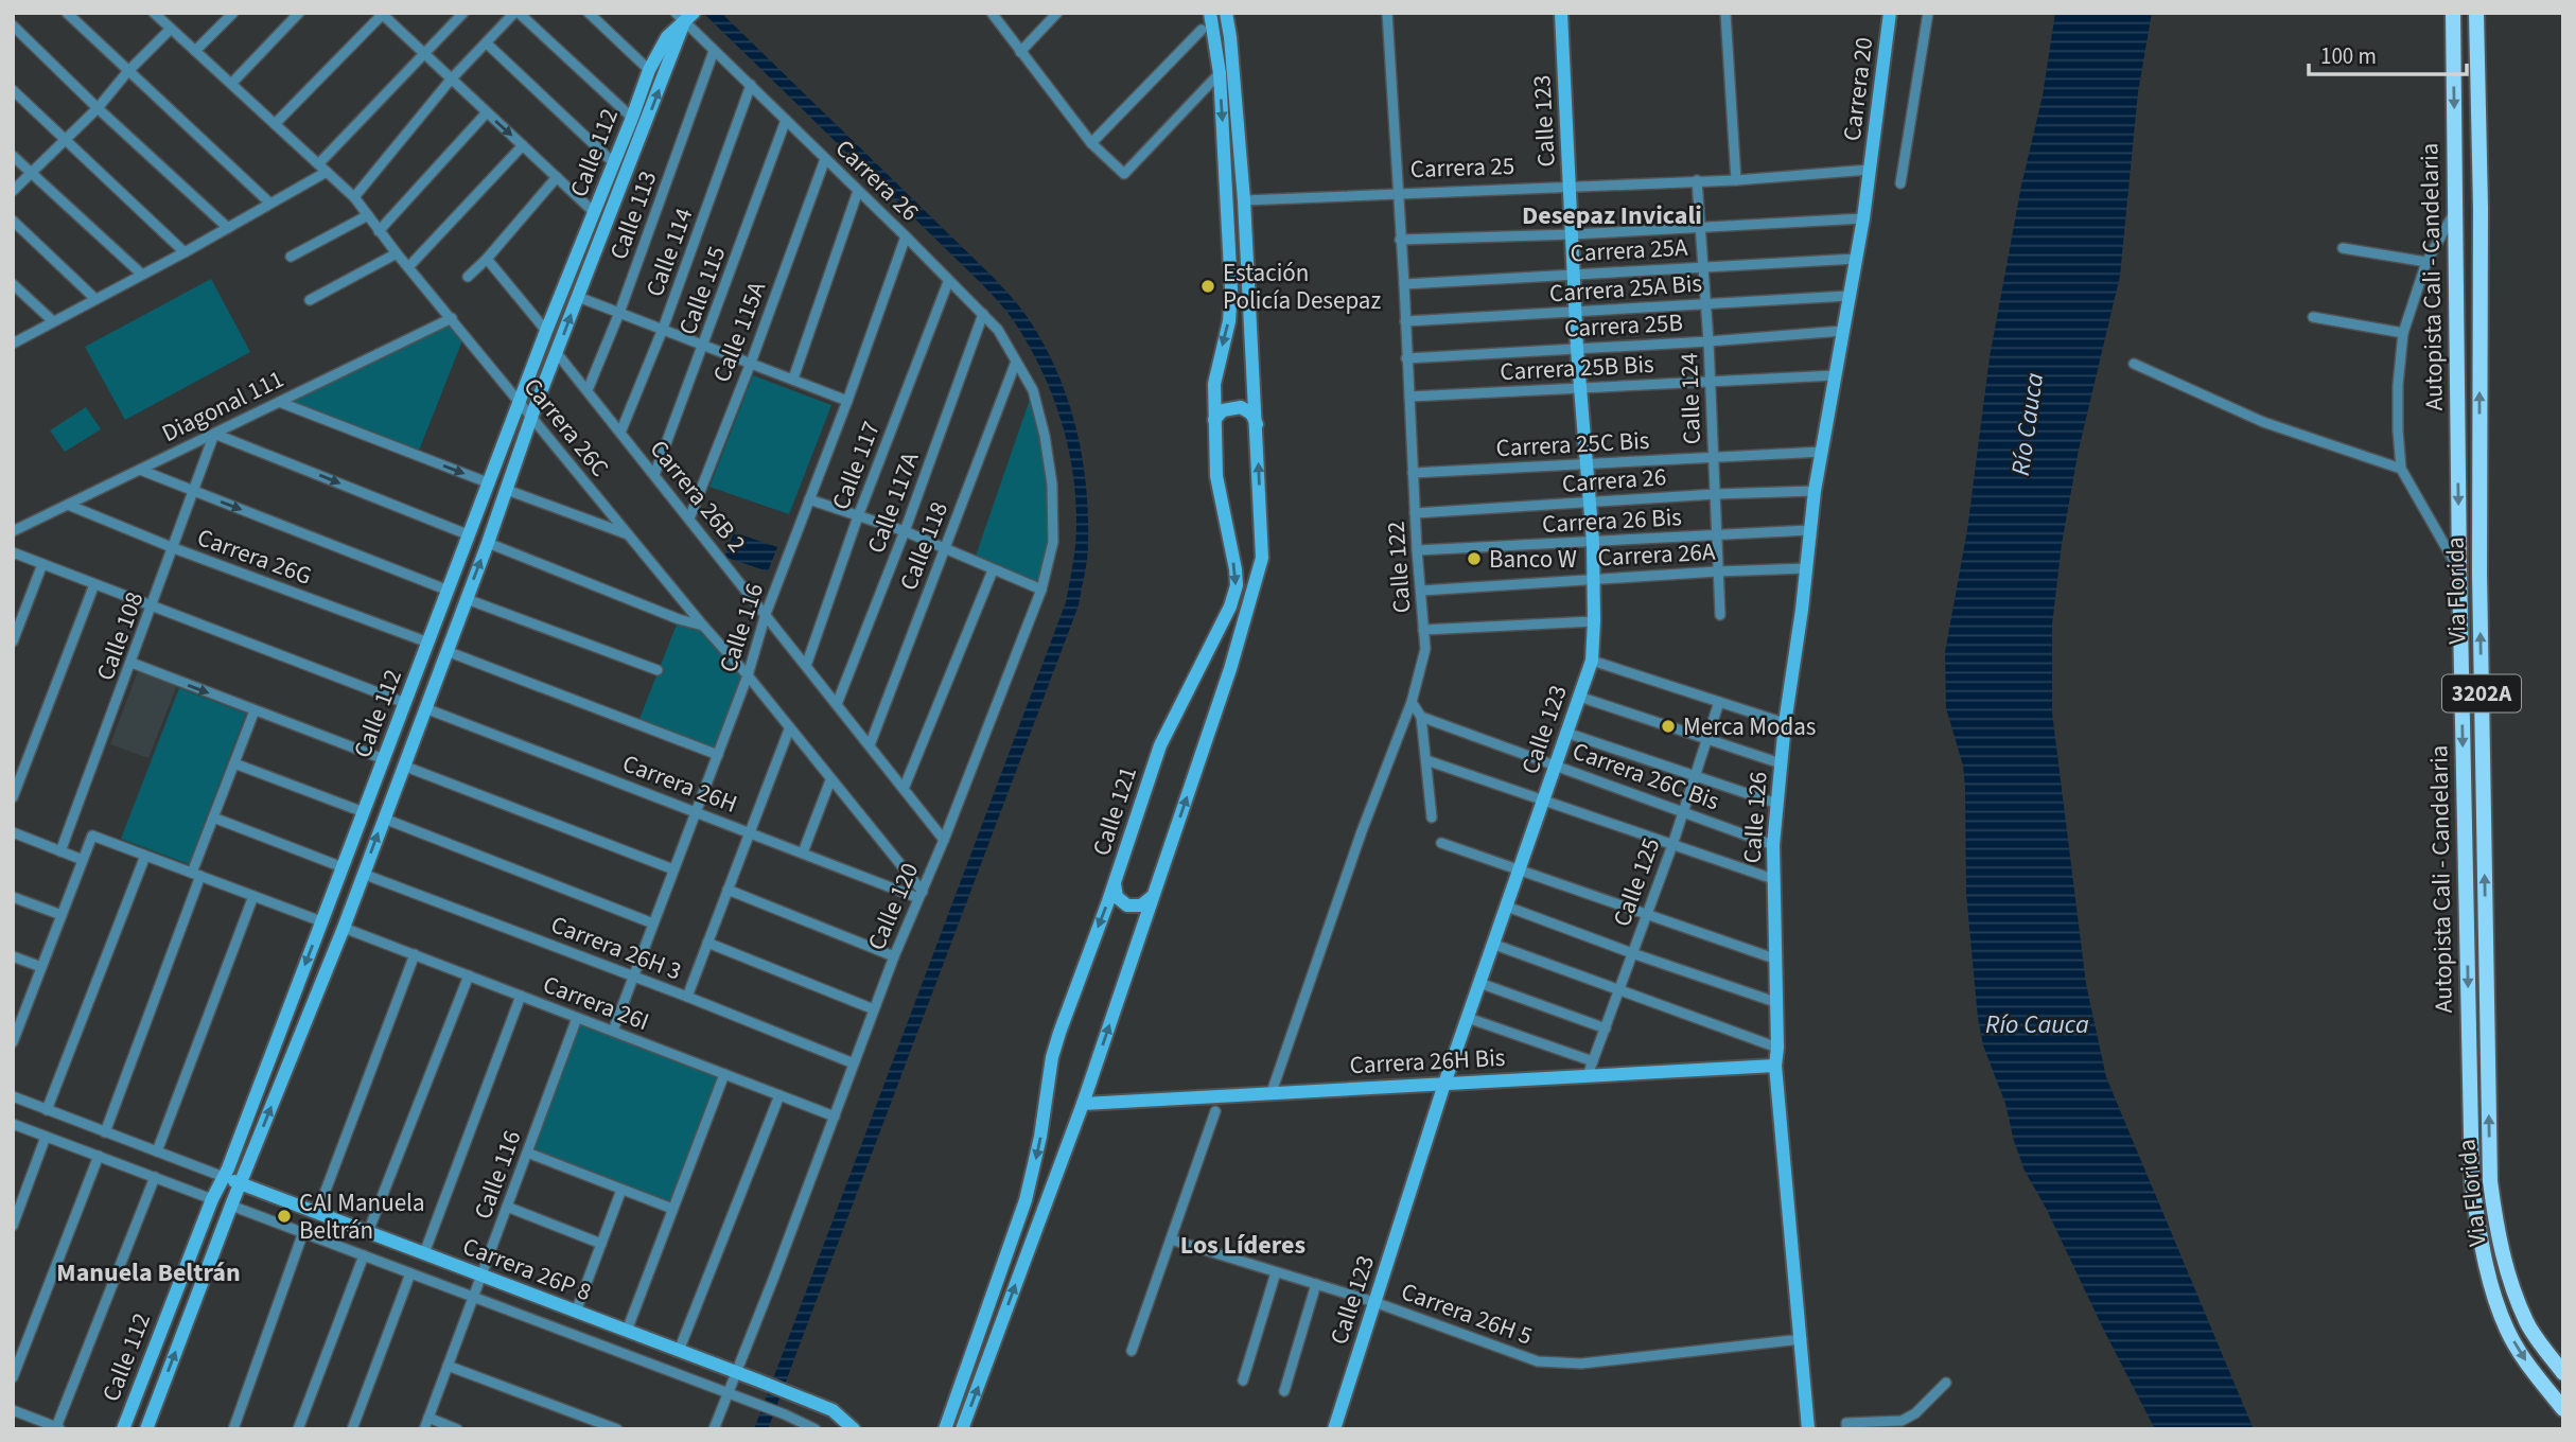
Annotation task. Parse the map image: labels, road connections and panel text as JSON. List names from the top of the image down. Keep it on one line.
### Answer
{"streets":{"main road":["Autopista Cali - Candelaria","Via Florida","3202A"],"street":["Carrera 20","Calle 123","Calle 112","Carrera 25","Carrera 26","Calle 113","Carrera 25A","Calle 114","Carrera 25A Bis","Calle 115","Carrera 25B","Calle 115A","Carrera 25B Bis","Calle 124","Diagonal 111","Carrera 26C","Carrera 25C Bis","Calle 117","Carrera 26B 2","Calle 117A","Carrera 26 Bis","Calle 118","Carrera 26A","Carrera 26G","Calle 122","Calle 116","Calle 108","Carrera 26C Bis","Carrera 26H","Calle 121","Calle 126","Calle 125","Calle 120","Carrera 26H 3","Carrera 26I","Carrera 26H Bis","Carrera 26P 8","Carrera 26H 5"]},"crossings":[["Carrera 20","Carrera 25"],["Carrera 20","Calle 126"],["Calle 123","Carrera 25"],["Calle 123","Carrera 26"],["Calle 123","Carrera 25A"],["Calle 123","Carrera 25A Bis"],["Calle 123","Carrera 25B"],["Calle 123","Carrera 25B Bis"],["Calle 123","Carrera 25C Bis"],["Calle 123","Carrera 26 Bis"],["Calle 123","Carrera 26A"],["Calle 123","Carrera 26C Bis"],["Calle 123","Carrera 26H Bis"],["Calle 123","Carrera 26H 5"],["Calle 112","Carrera 26"],["Calle 112","Carrera 26C"],["Calle 112","Carrera 26B 2"],["Calle 112","Carrera 26G"],["Calle 112","Carrera 26H"],["Calle 112","Carrera 26H 3"],["Calle 112","Carrera 26I"],["Calle 112","Carrera 26P 8"],["Carrera 25","Calle 124"],["Carrera 25","Calle 122"],["Carrera 25","Calle 126"],["Carrera 26","Calle 113"],["Carrera 26","Calle 114"],["Carrera 26","Calle 115"],["Carrera 26","Calle 115A"],["Carrera 26","Calle 124"],["Carrera 26","Calle 117"],["Carrera 26","Calle 117A"],["Carrera 26","Calle 118"],["Carrera 26","Calle 122"],["Carrera 26","Calle 116"],["Carrera 26","Calle 126"],["Carrera 26","Calle 120"],["Calle 113","Carrera 26B 2"],["Carrera 25A","Calle 124"],["Carrera 25A","Calle 122"],["Carrera 25A","Calle 126"],["Calle 114","Carrera 26B 2"],["Carrera 25A Bis","Calle 124"],["Carrera 25A Bis","Calle 122"],["Carrera 25A Bis","Calle 126"],["Calle 115","Carrera 26B 2"],["Carrera 25B","Calle 124"],["Carrera 25B","Calle 122"],["Carrera 25B","Calle 126"],["Calle 115A","Carrera 26B 2"],["Carrera 25B Bis","Calle 124"],["Carrera 25B Bis","Calle 122"],["Carrera 25B Bis","Calle 126"],["Calle 124","Carrera 25C Bis"],["Calle 124","Carrera 26 Bis"],["Calle 124","Carrera 26A"],["Diagonal 111","Carrera 26C"],["Diagonal 111","Carrera 26G"],["Diagonal 111","Calle 108"],["Carrera 26C","Calle 116"],["Carrera 26C","Carrera 26H"],["Carrera 26C","Calle 120"],["Carrera 25C Bis","Calle 122"],["Carrera 25C Bis","Calle 126"],["Calle 117","Carrera 26B 2"],["Carrera 26B 2","Calle 117A"],["Carrera 26B 2","Calle 118"],["Carrera 26B 2","Calle 116"],["Carrera 26B 2","Calle 120"],["Carrera 26 Bis","Calle 122"],["Carrera 26 Bis","Calle 126"],["Carrera 26A","Calle 122"],["Carrera 26A","Calle 126"],["Carrera 26G","Calle 108"],["Calle 122","Carrera 26H Bis"],["Calle 116","Carrera 26H"],["Calle 116","Carrera 26H 3"],["Calle 116","Carrera 26I"],["Calle 116","Carrera 26P 8"],["Carrera 26C Bis","Calle 126"],["Carrera 26C Bis","Calle 125"],["Carrera 26H","Calle 120"],["Calle 126","Carrera 26H Bis"],["Calle 126","Carrera 26H 5"],["Calle 125","Carrera 26H Bis"],["Calle 120","Carrera 26H 3"],["Calle 120","Carrera 26I"],["Calle 120","Carrera 26P 8"]],"one_way":["Autopista Cali - Candelaria","Via Florida"],"districts":["Desepaz Invicali","Los Líderes","Manuela Beltrán"],"water":["Río Cauca"],"places":["Estación Policía Desepaz","Banco W","Merca Modas","CAI Manuela Beltrán"],"scale_bar":"100 m"}
